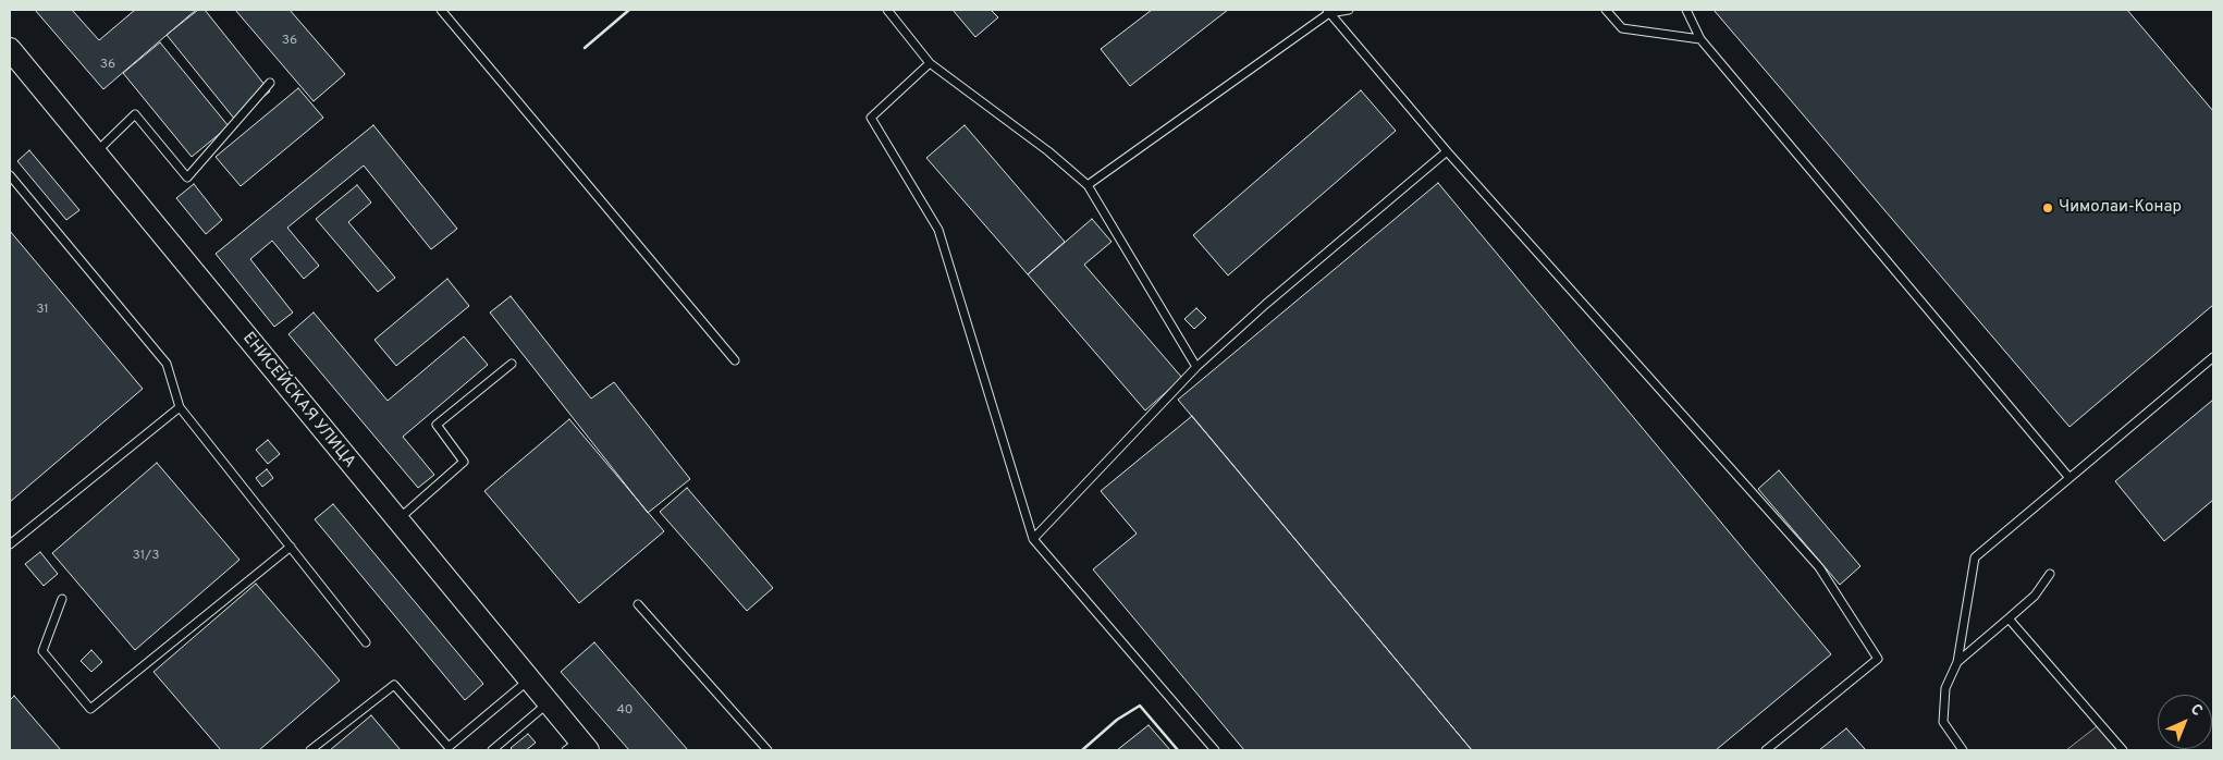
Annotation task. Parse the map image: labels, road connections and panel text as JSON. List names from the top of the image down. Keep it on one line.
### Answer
{"streets":{"street":["ЕНИСЕЙСКАЯ УЛИЦА"]},"places":["Чимолаи-Конар"],"house_numbers":["36","36","31","31/3","40"],"north":"top right"}
